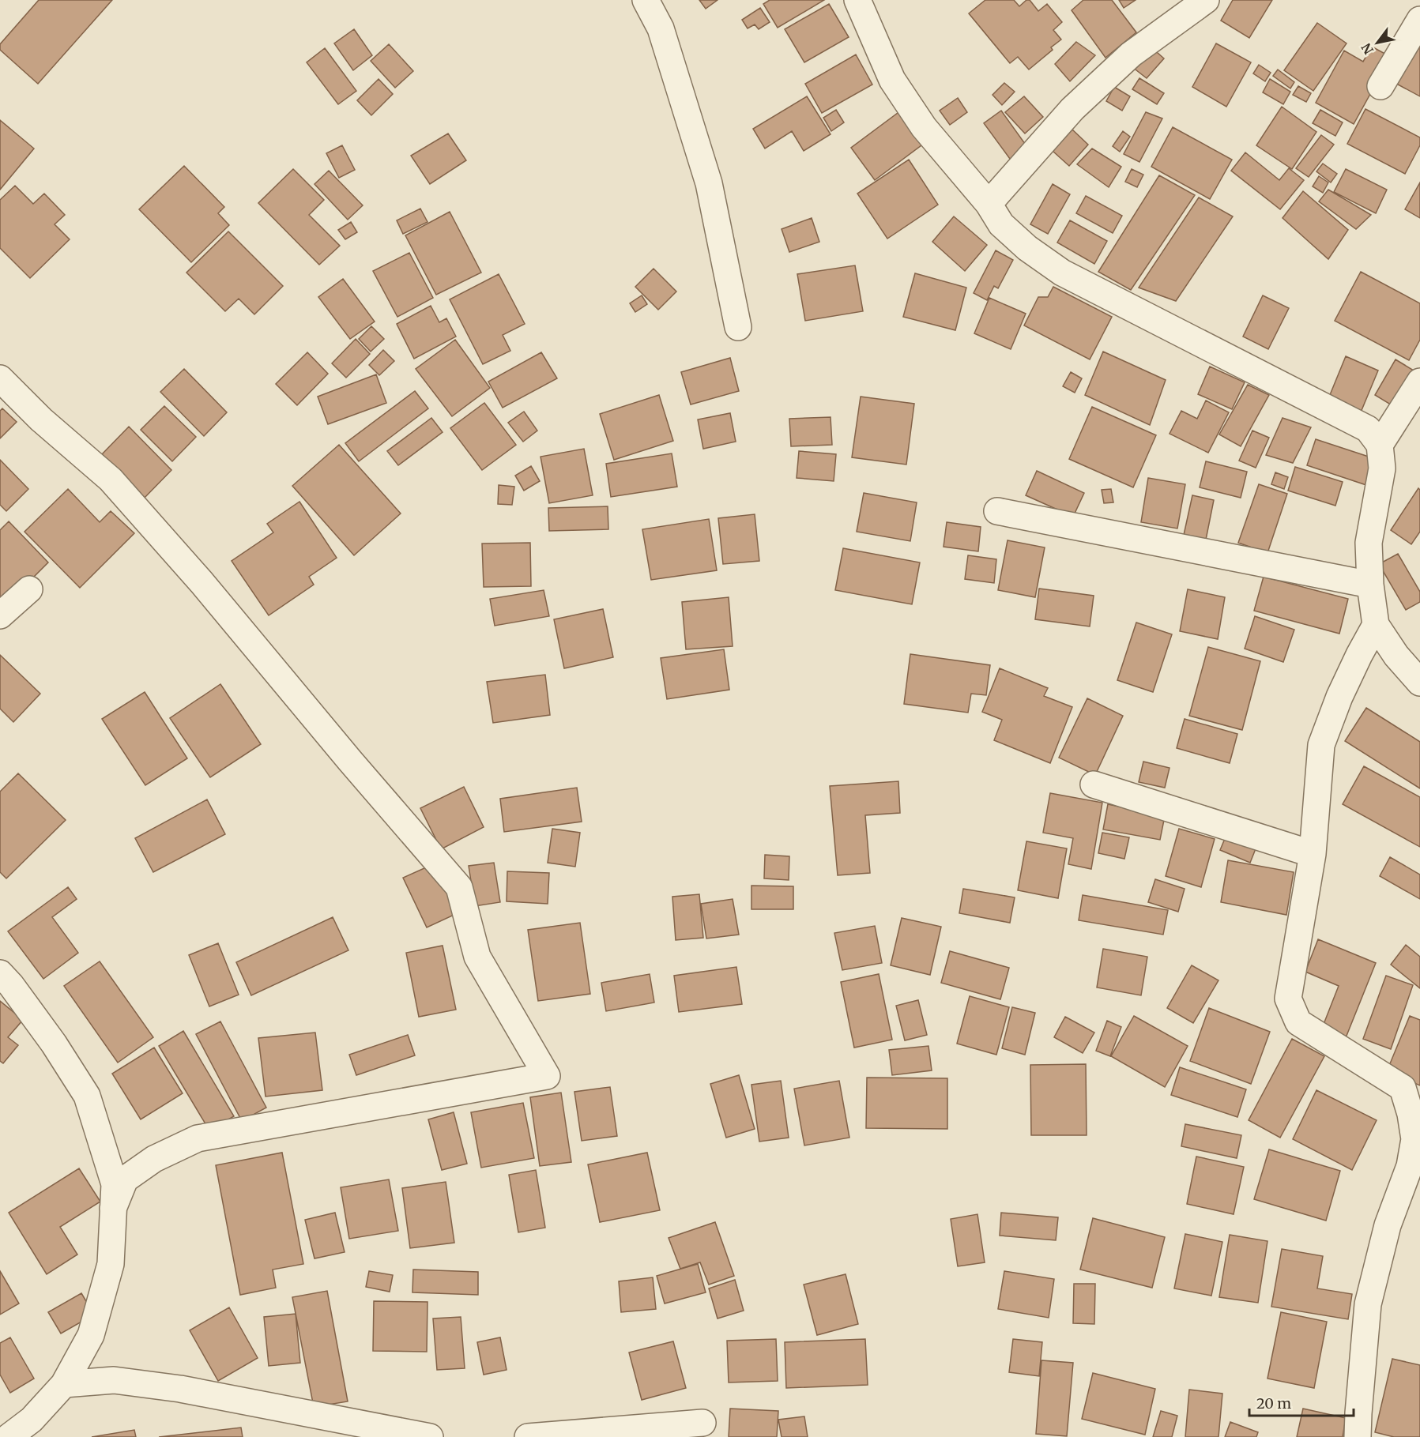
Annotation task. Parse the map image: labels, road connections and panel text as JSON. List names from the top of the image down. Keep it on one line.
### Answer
{"scale_bar":"20 m","north":"bottom left"}
